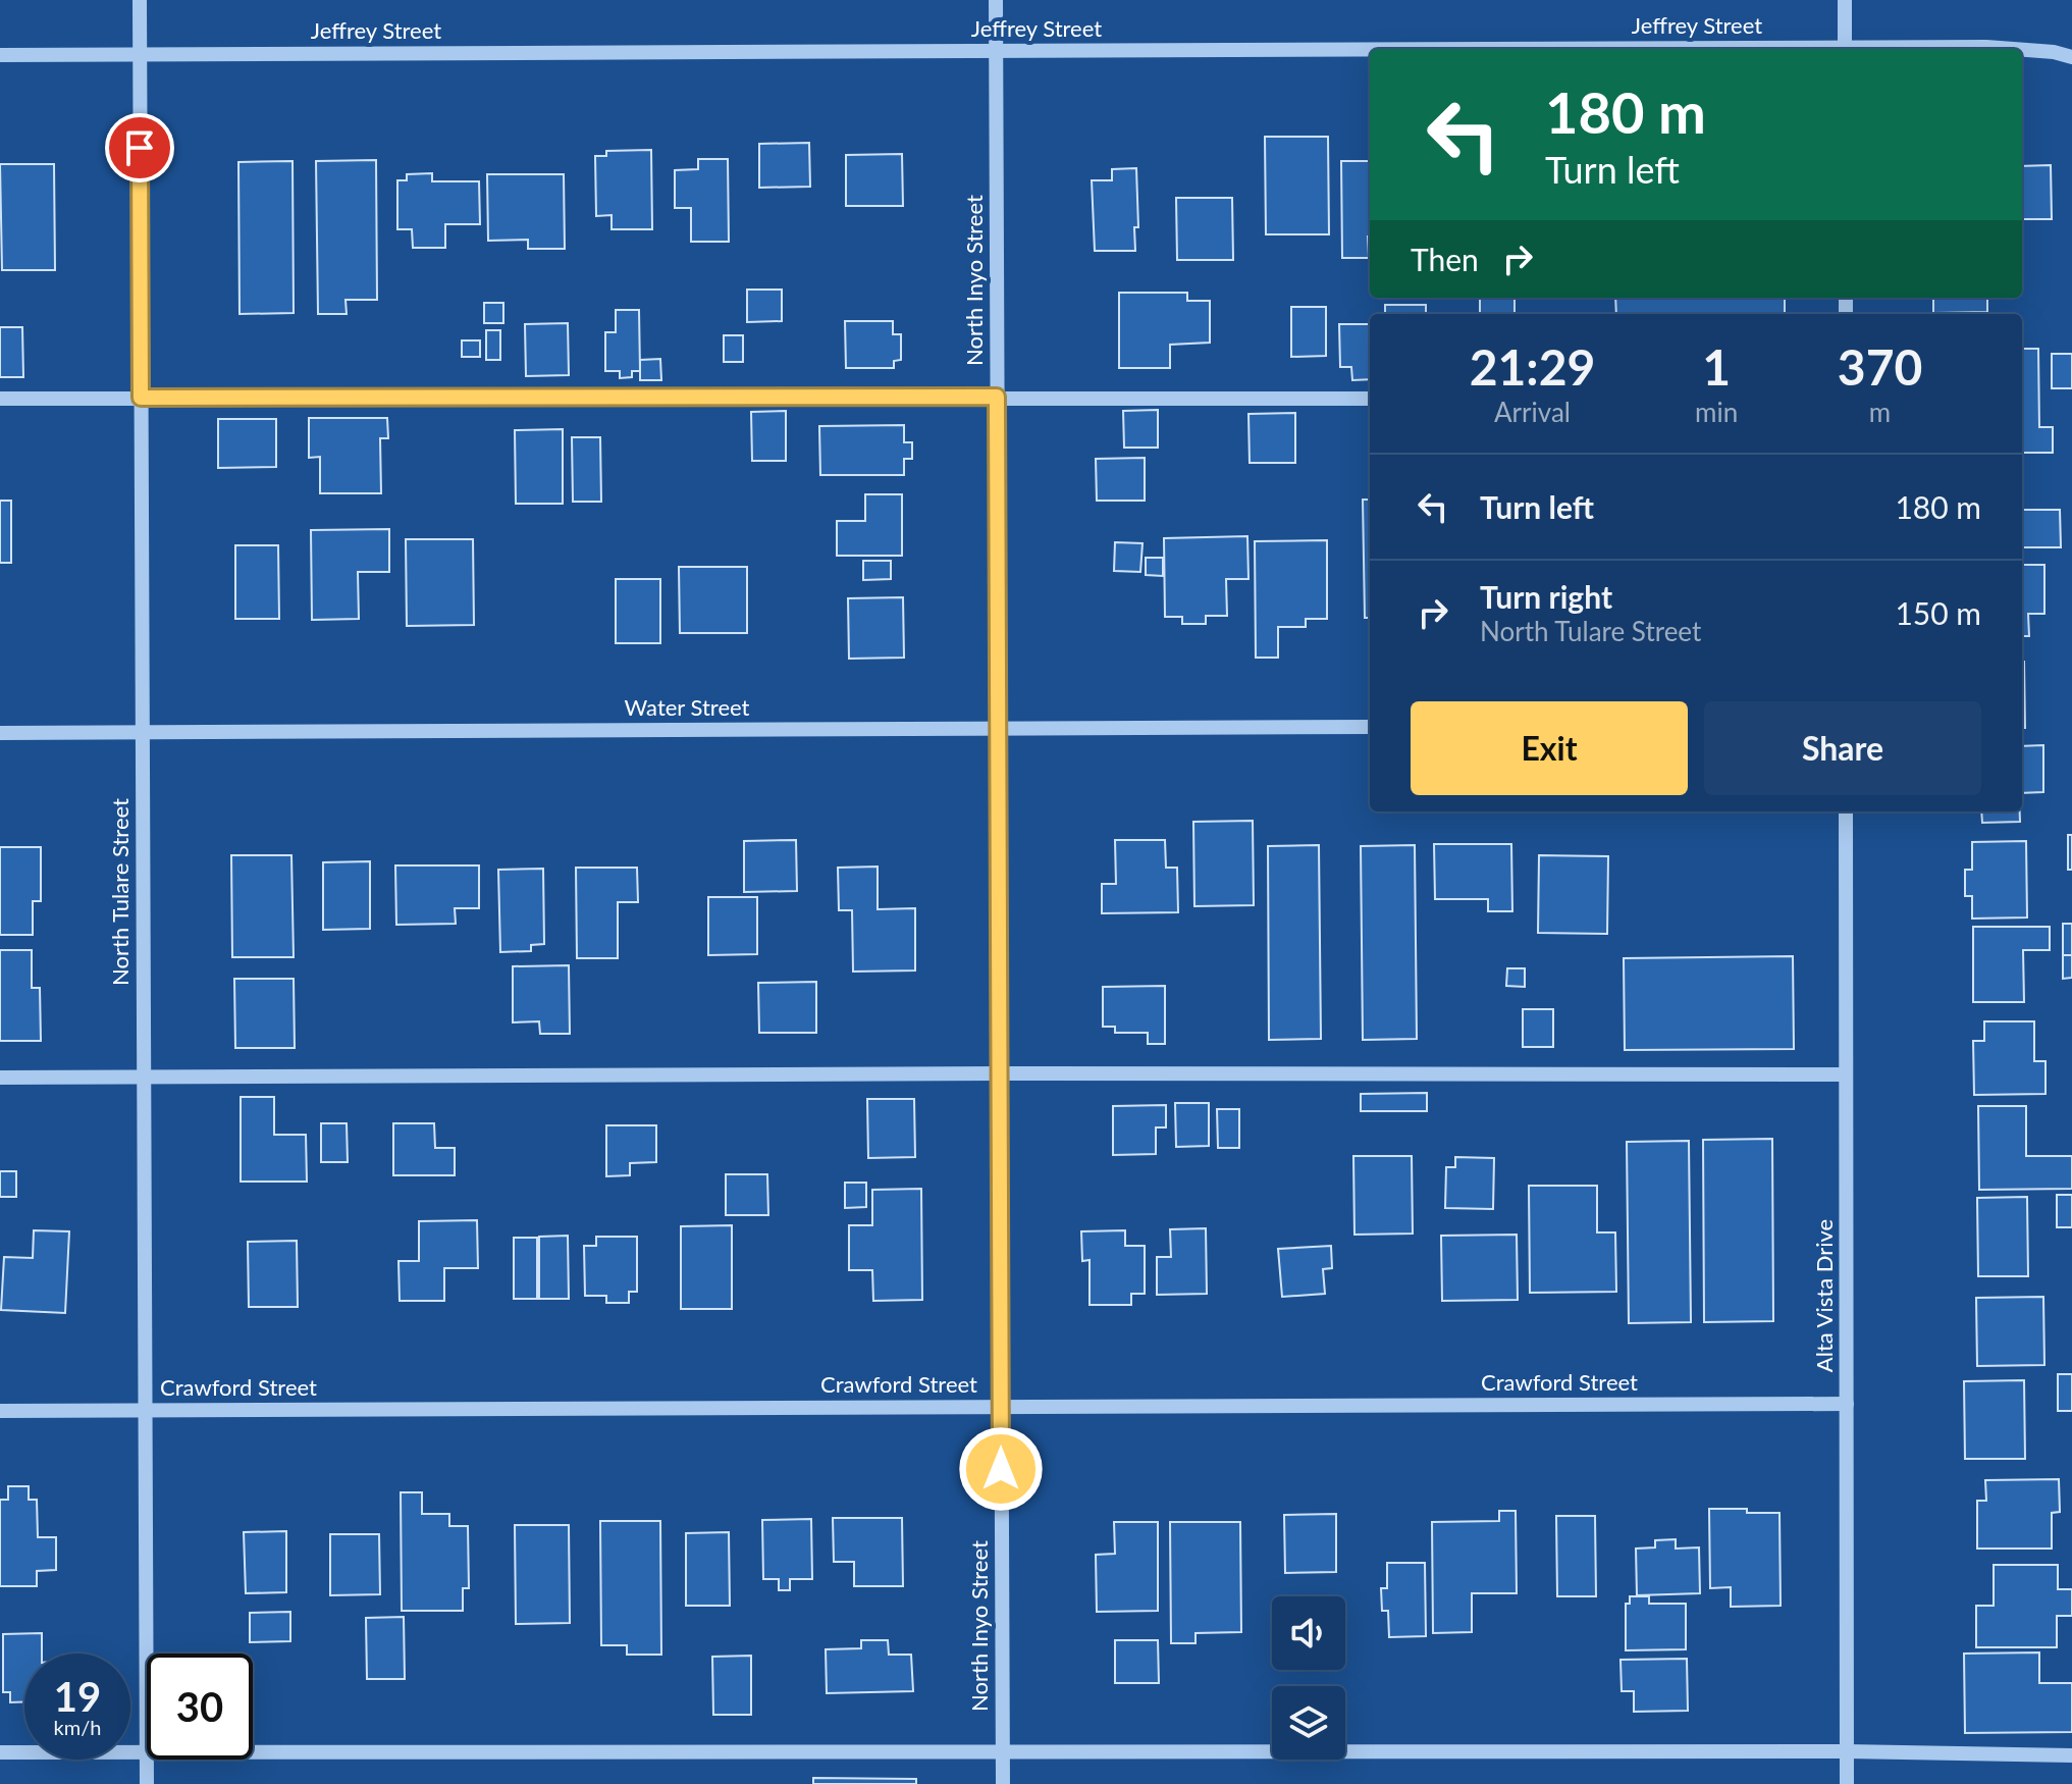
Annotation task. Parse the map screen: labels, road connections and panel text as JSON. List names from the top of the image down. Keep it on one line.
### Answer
{"streets":{"street":["Jeffrey Street","North Inyo Street","Water Street","North Tulare Street","Alta Vista Drive","Crawford Street"]},"crossings":[["Jeffrey Street","North Inyo Street"],["Jeffrey Street","North Tulare Street"],["North Inyo Street","Water Street"],["North Inyo Street","Crawford Street"],["Water Street","North Tulare Street"],["North Tulare Street","Crawford Street"],["Alta Vista Drive","Crawford Street"]],"page":{"turn":["180 m","Turn left"],"then":"Then","eta":["21:29","Arrival","1","min","370","m"],"list":[{"name":"Turn left","value":"180 m"},{"name":"Turn right","note":"North Tulare Street","value":"150 m"}],"buttons":["Exit","Share"],"speed":"19 km/h","limit":"30"}}
